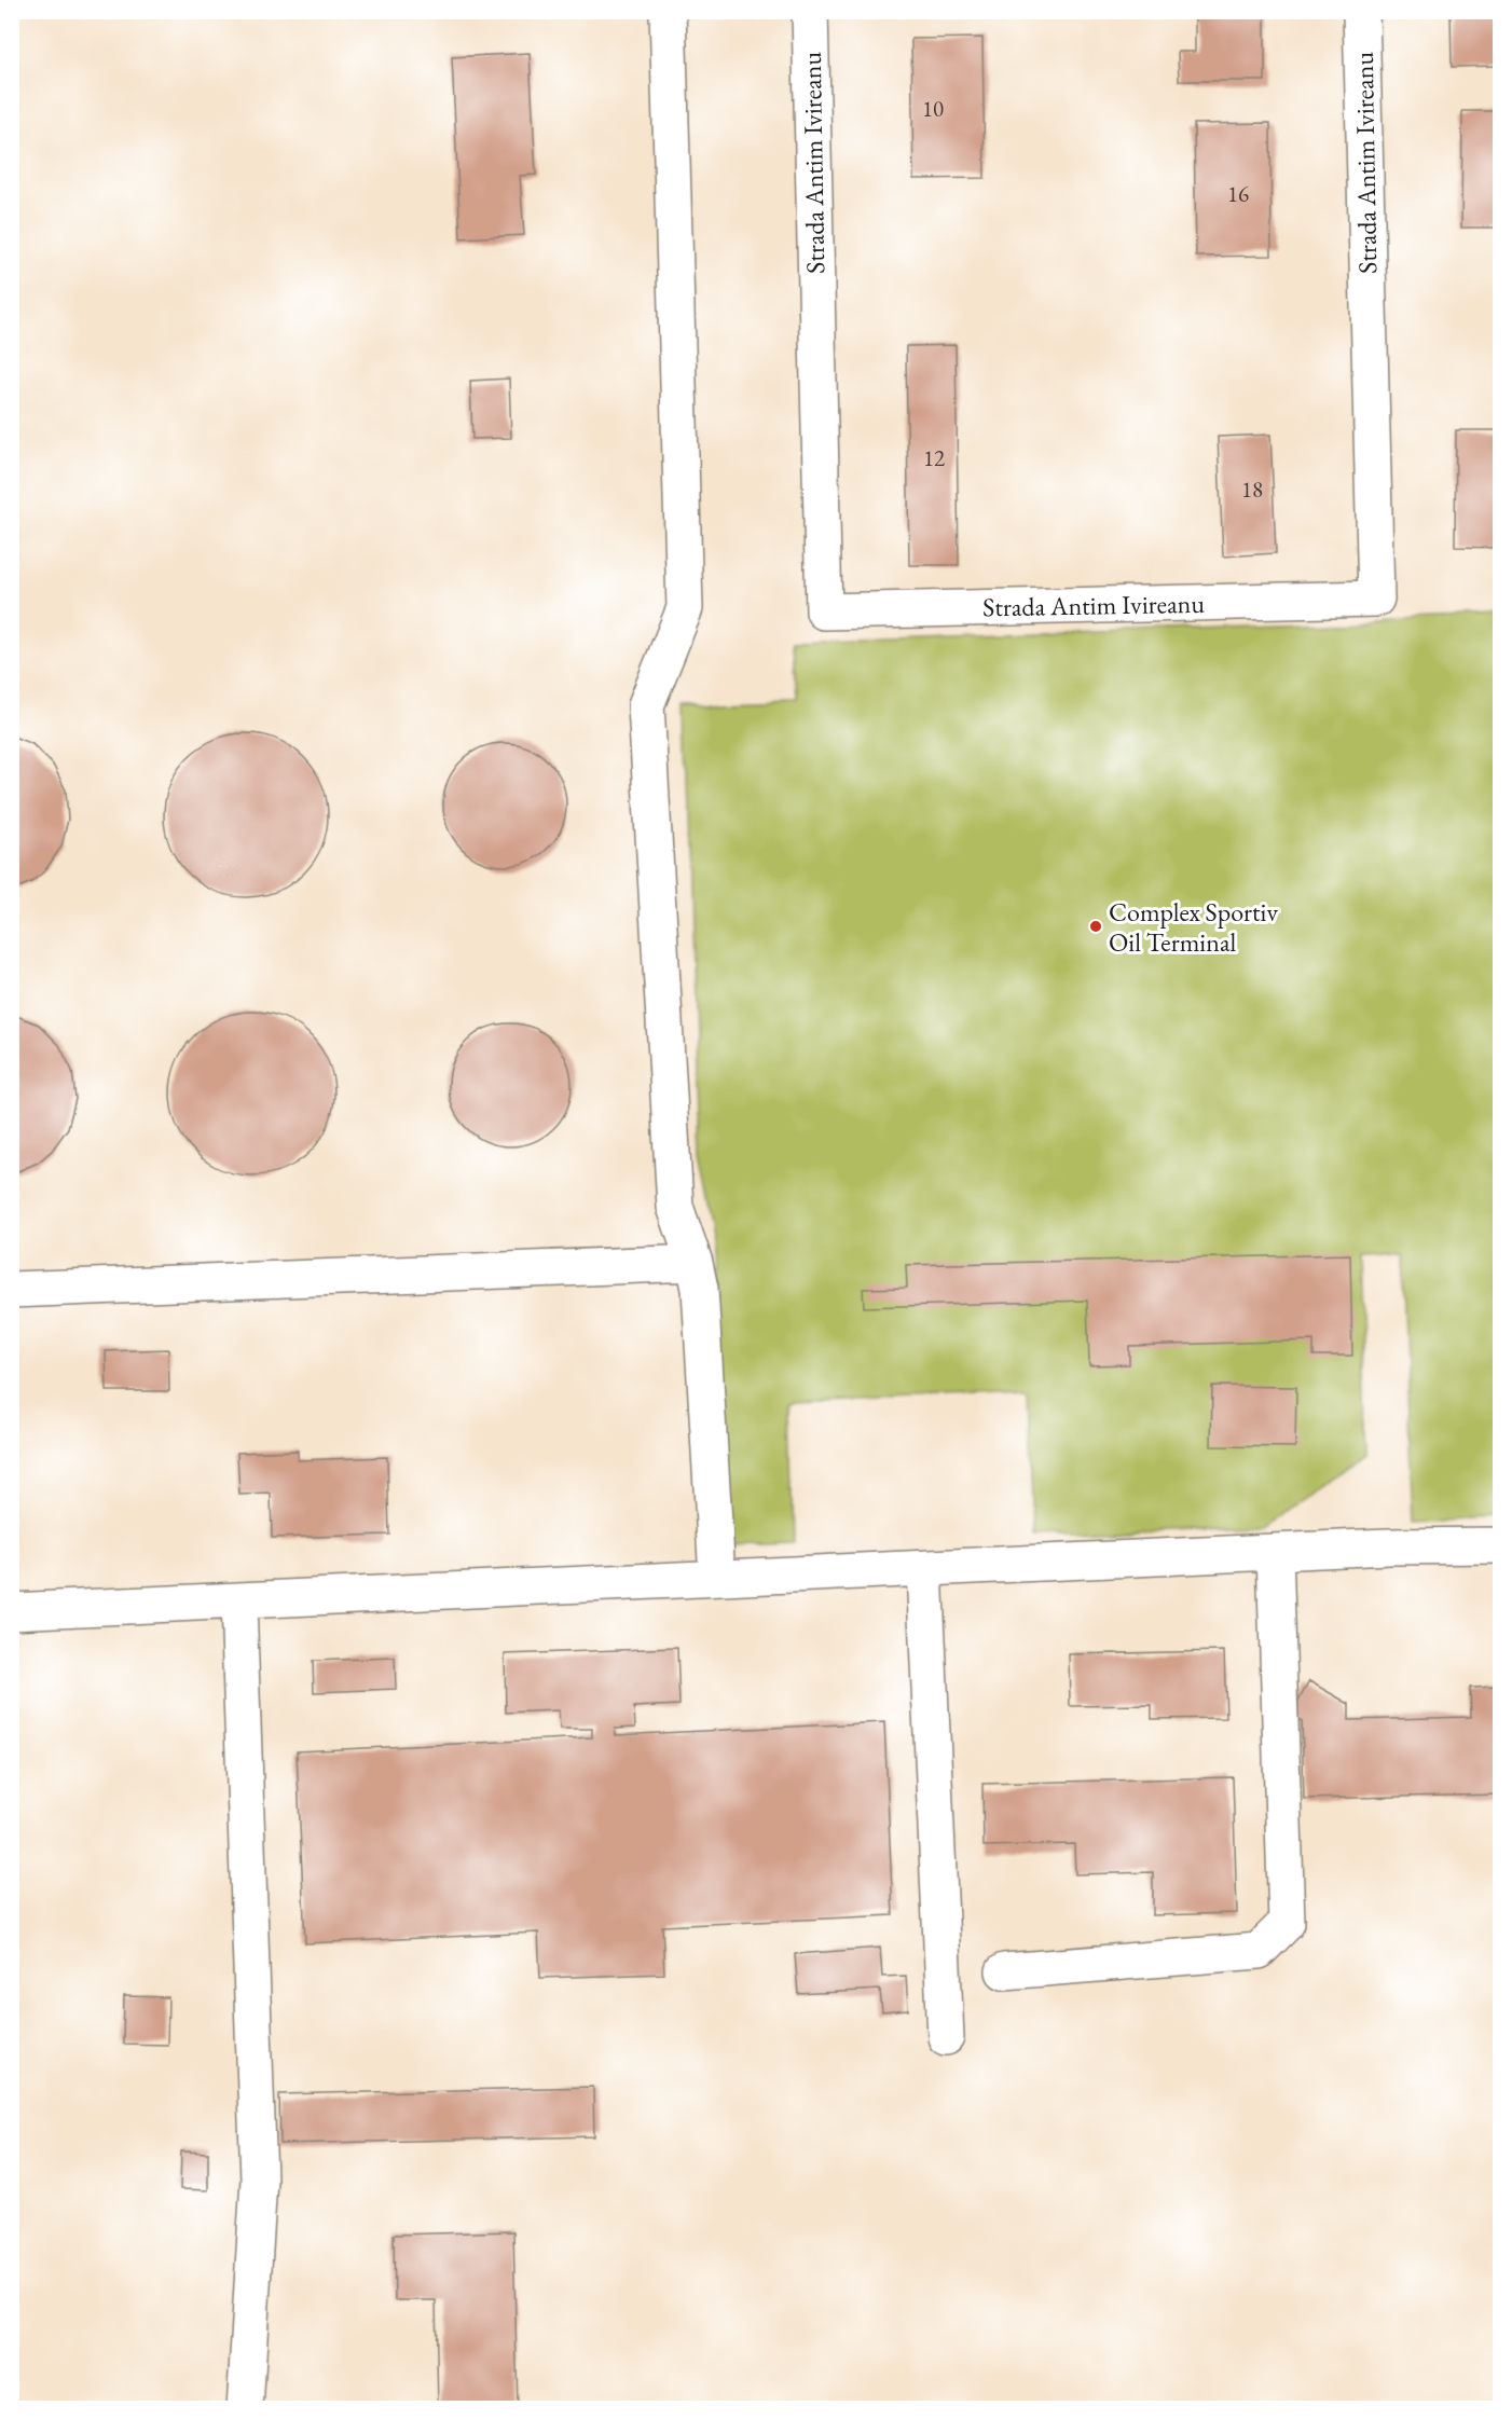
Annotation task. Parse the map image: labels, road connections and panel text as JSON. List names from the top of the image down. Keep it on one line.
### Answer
{"streets":{"street":["Strada Antim Ivireanu"]},"places":["Complex Sportiv Oil Terminal"],"house_numbers":["10","16","12","18"]}
